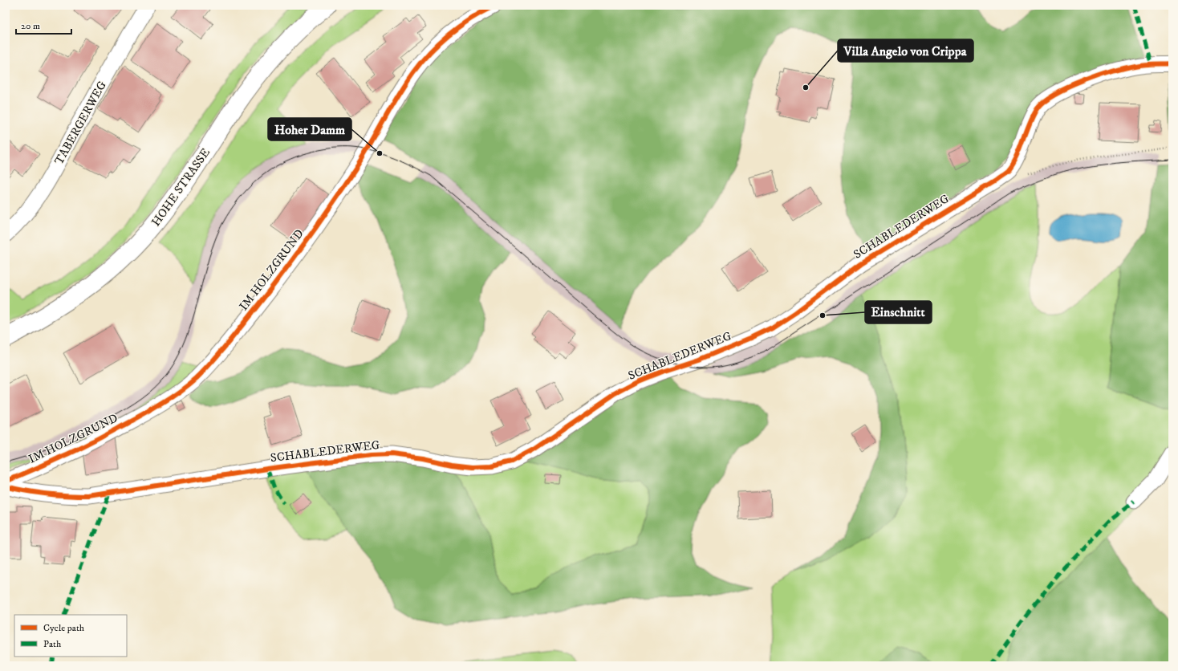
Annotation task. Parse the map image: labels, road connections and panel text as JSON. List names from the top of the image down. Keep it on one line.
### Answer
{"streets":{"main road":["HOHE STRASSE"],"street":["TABERGERWEG","SCHABLEDERWEG","IM HOLZGRUND"]},"places":["Villa Angelo von Crippa","Hoher Damm","Einschnitt"],"legend":["Cycle path","Path"],"scale_bar":"20 m"}
